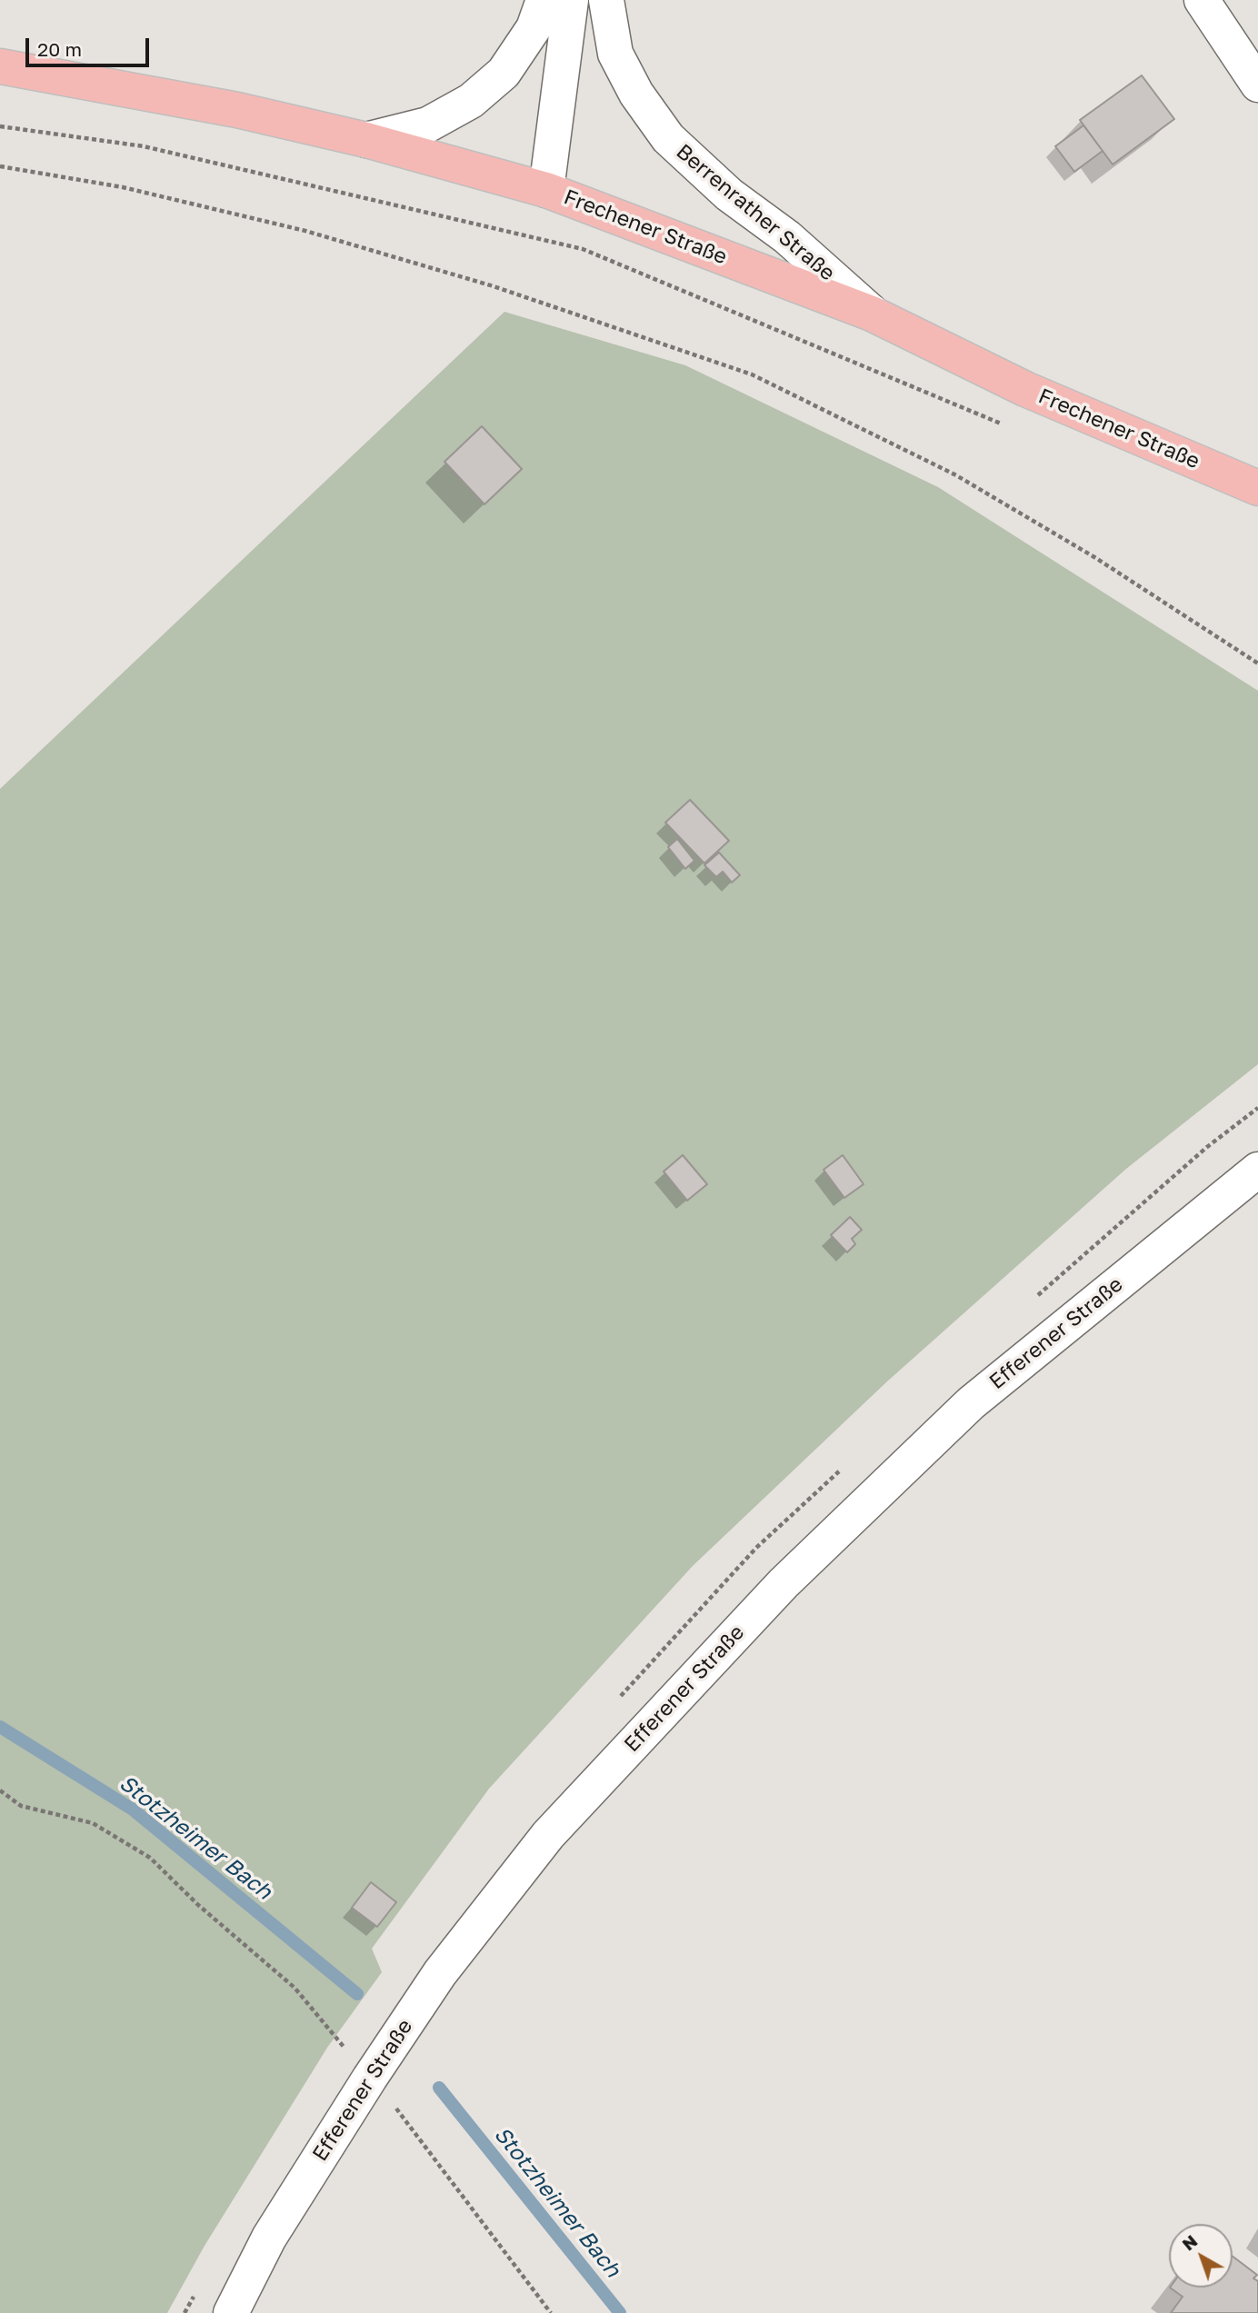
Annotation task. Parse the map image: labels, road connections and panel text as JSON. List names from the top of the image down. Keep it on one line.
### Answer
{"streets":{"main road":["Frechener Straße"],"street":["Berrenrather Straße","Efferener Straße"]},"crossings":[["Berrenrather Straße","Frechener Straße"]],"water":["Stotzheimer Bach"],"scale_bar":"20 m","north":"top left"}
